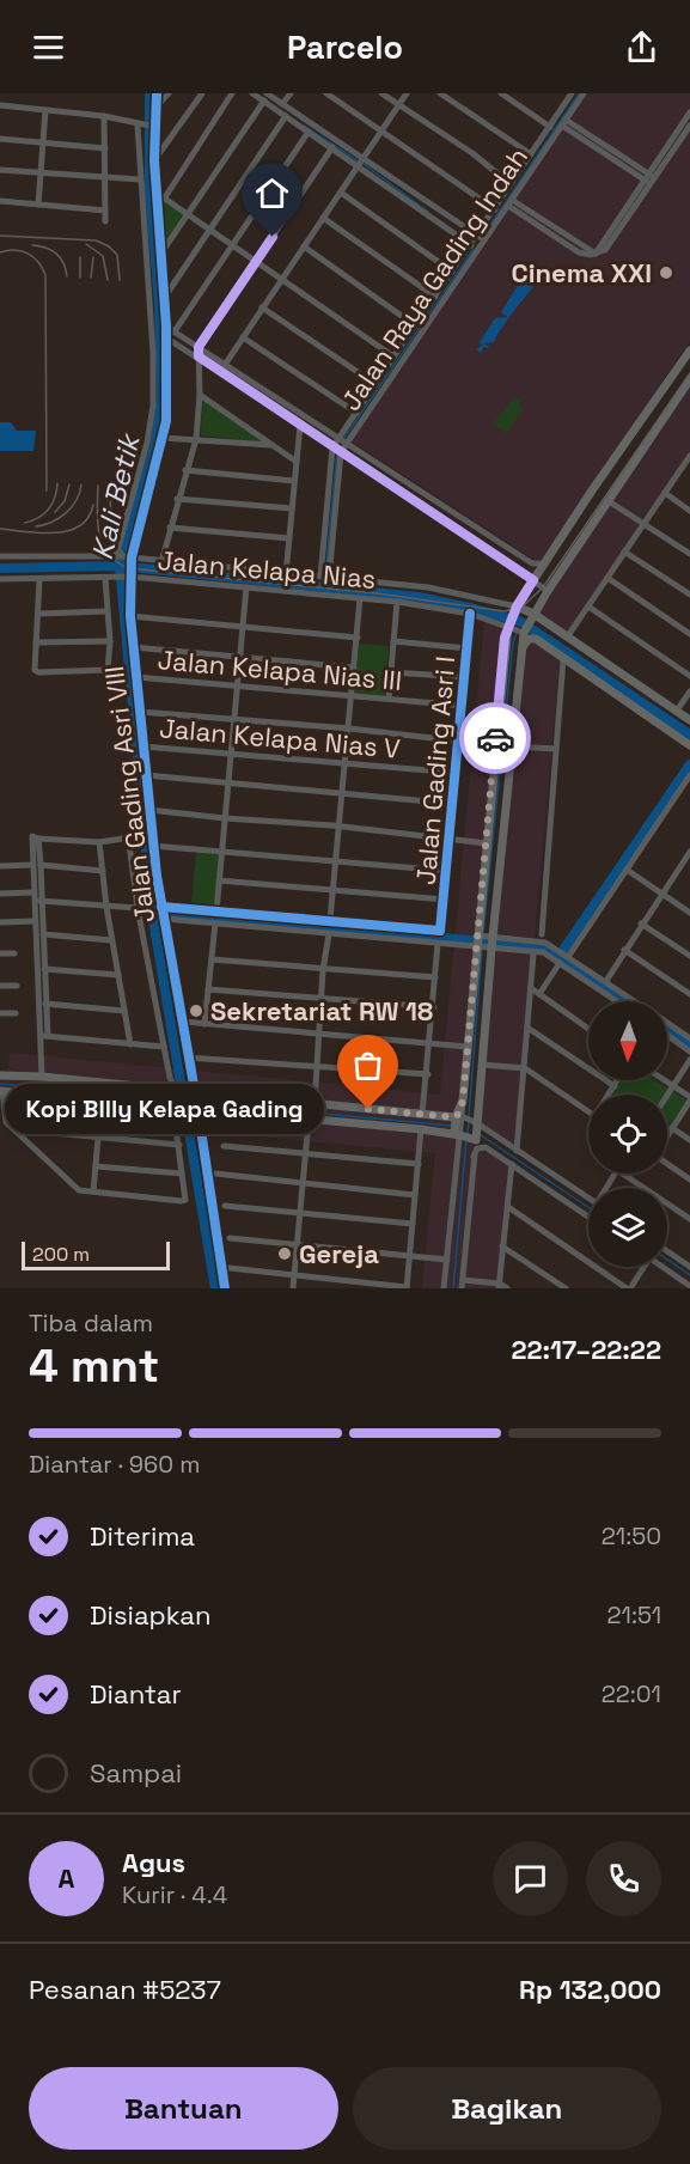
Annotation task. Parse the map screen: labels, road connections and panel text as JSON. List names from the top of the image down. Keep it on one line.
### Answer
{"streets":{"street":["Jalan Raya Gading Indah","Jalan Kelapa Nias","Jalan Kelapa Nias III","Jalan Kelapa Nias V","Jalan Gading Asri I","Jalan Gading Asri VIII"]},"crossings":[["Jalan Raya Gading Indah","Jalan Kelapa Nias"],["Jalan Kelapa Nias","Jalan Gading Asri I"],["Jalan Kelapa Nias","Jalan Gading Asri VIII"],["Jalan Kelapa Nias III","Jalan Gading Asri I"],["Jalan Kelapa Nias III","Jalan Gading Asri VIII"],["Jalan Kelapa Nias V","Jalan Gading Asri I"],["Jalan Kelapa Nias V","Jalan Gading Asri VIII"]],"water":["Kali Betik"],"places":["Cinema XXI","Sekretariat RW 18","Kopi BIlly Kelapa Gading","Gereja"],"scale_bar":"200 m","north":"bottom","page":{"header":"Parcelo","bubble":"Kopi BIlly Kelapa Gading","scale":"200 m","heading":["4 mnt","Tiba dalam","22:17–22:22"],"panel":["Agus","Kurir · 4.4","Pesanan #5237","Rp 132,000"],"bar":"Diantar · 960 m","list":[["Diterima","21:50"],["Disiapkan","21:51"],["Diantar","22:01"],"Sampai"],"round":"A","buttons":["Bantuan","Bagikan"]}}
